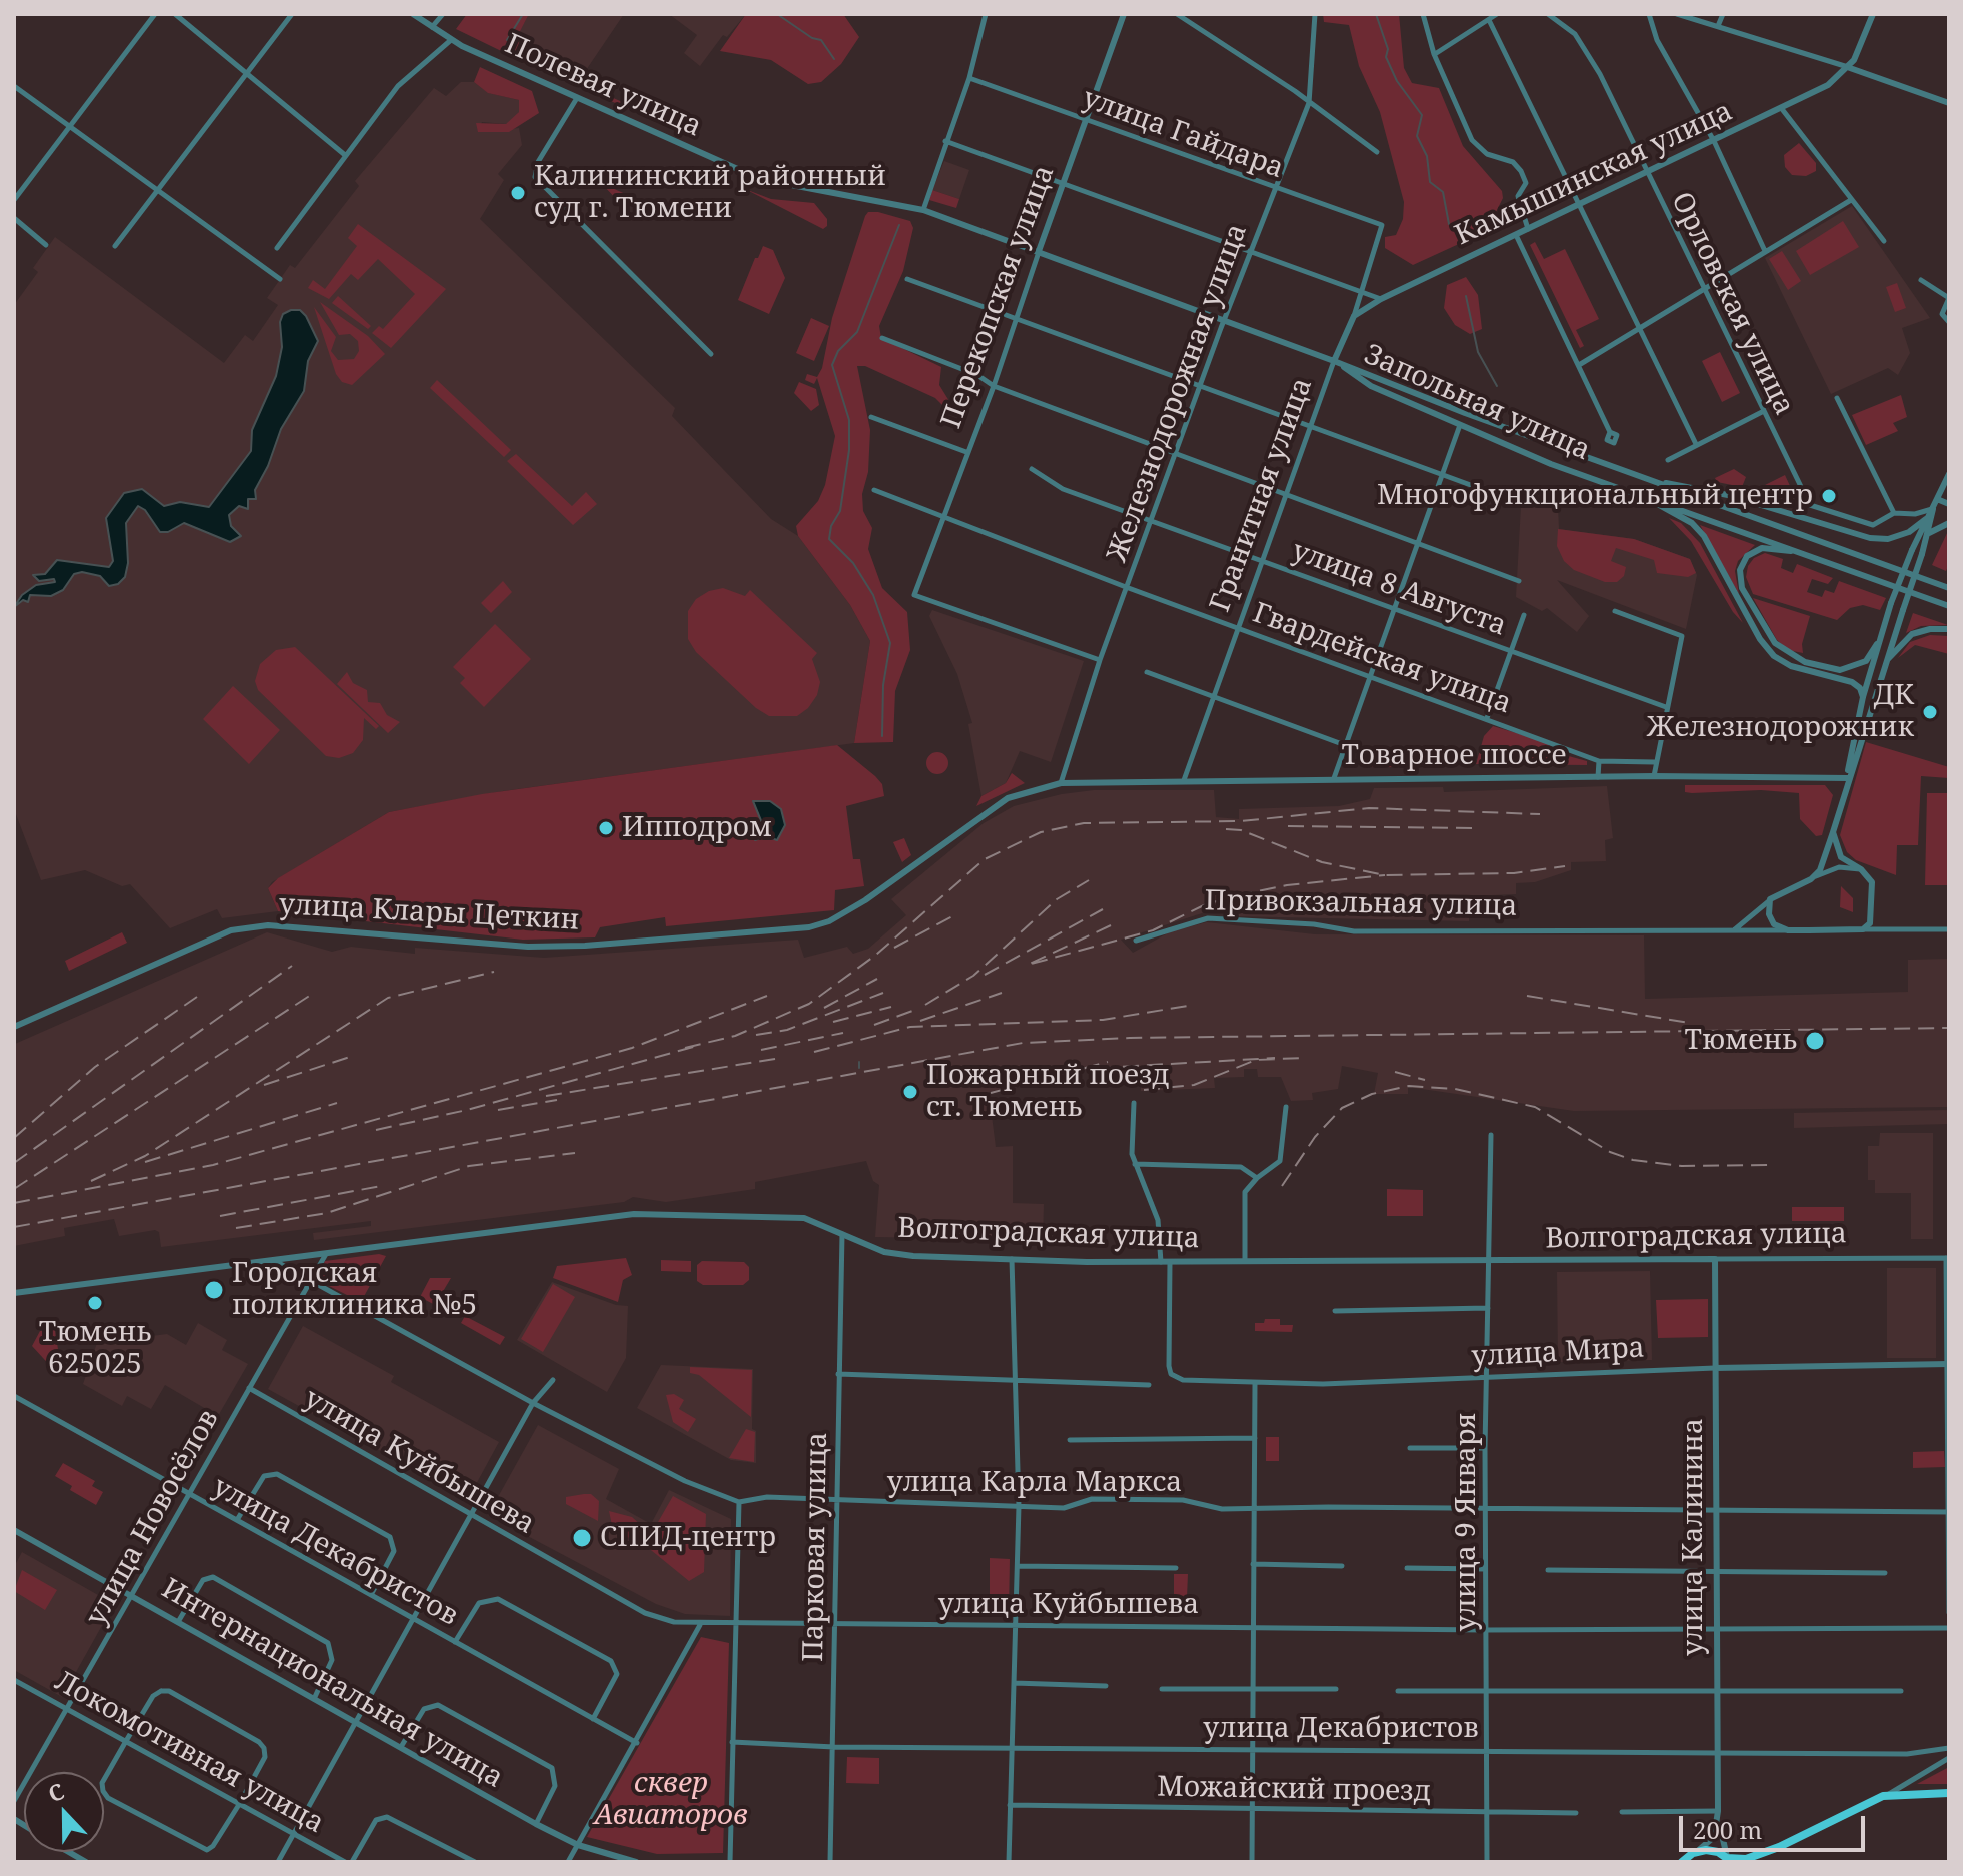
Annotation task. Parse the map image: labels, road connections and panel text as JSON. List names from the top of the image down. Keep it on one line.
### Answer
{"streets":{"street":["Полевая улица","улица Гайдара","Камышинская улица","Перекопская улица","Орловская улица","Железнодорожная улица","Запольная улица","Гранитная улица","улица 8 Августа","Гвардейская улица","Товарное шоссе","Привокзальная улица","улица Клары Цеткин","Волгоградская улица","улица Мира","улица Куйбышева","улица Карла Маркса","улица Новосёлов","улица 9 Января","улица Калинина","Парковая улица","улица Декабристов","Интернациональная улица","Локомотивная улица","Можайский проезд"]},"crossings":[["Полевая улица","Перекопская улица"],["Полевая улица","Железнодорожная улица"],["Полевая улица","Запольная улица"],["Полевая улица","Гранитная улица"],["улица Гайдара","Перекопская улица"],["улица Гайдара","Железнодорожная улица"],["улица Гайдара","Гранитная улица"],["Камышинская улица","Орловская улица"],["Камышинская улица","Гранитная улица"],["Перекопская улица","Железнодорожная улица"],["Перекопская улица","Гвардейская улица"],["Железнодорожная улица","улица 8 Августа"],["Железнодорожная улица","Гвардейская улица"],["Железнодорожная улица","Товарное шоссе"],["Железнодорожная улица","улица Клары Цеткин"],["Запольная улица","Гранитная улица"],["Гранитная улица","улица 8 Августа"],["Гранитная улица","Гвардейская улица"],["Гранитная улица","Товарное шоссе"],["Товарное шоссе","улица Клары Цеткин"],["Волгоградская улица","улица Мира"],["Волгоградская улица","улица Карла Маркса"],["Волгоградская улица","улица Новосёлов"],["Волгоградская улица","улица 9 Января"],["Волгоградская улица","улица Калинина"],["Волгоградская улица","Парковая улица"],["улица Мира","улица 9 Января"],["улица Мира","улица Калинина"],["улица Куйбышева","улица Новосёлов"],["улица Куйбышева","улица 9 Января"],["улица Куйбышева","улица Калинина"],["улица Куйбышева","Парковая улица"],["улица Карла Маркса","улица Новосёлов"],["улица Карла Маркса","улица 9 Января"],["улица Карла Маркса","улица Калинина"],["улица Карла Маркса","Парковая улица"],["улица Новосёлов","улица Декабристов"],["улица Новосёлов","Интернациональная улица"],["улица Новосёлов","Локомотивная улица"],["улица 9 Января","улица Декабристов"],["улица 9 Января","Можайский проезд"],["улица Калинина","улица Декабристов"],["Парковая улица","улица Декабристов"]],"parks":["сквер Авиаторов"],"places":["Калининский районный суд г. Тюмени","Многофункциональный центр","ДК Железнодорожник","Ипподром","Тюмень","Пожарный поезд ст. Тюмень","Городская поликлиника №5","Тюмень 625025","СПИД-центр"],"scale_bar":"200 m","north":"top"}
